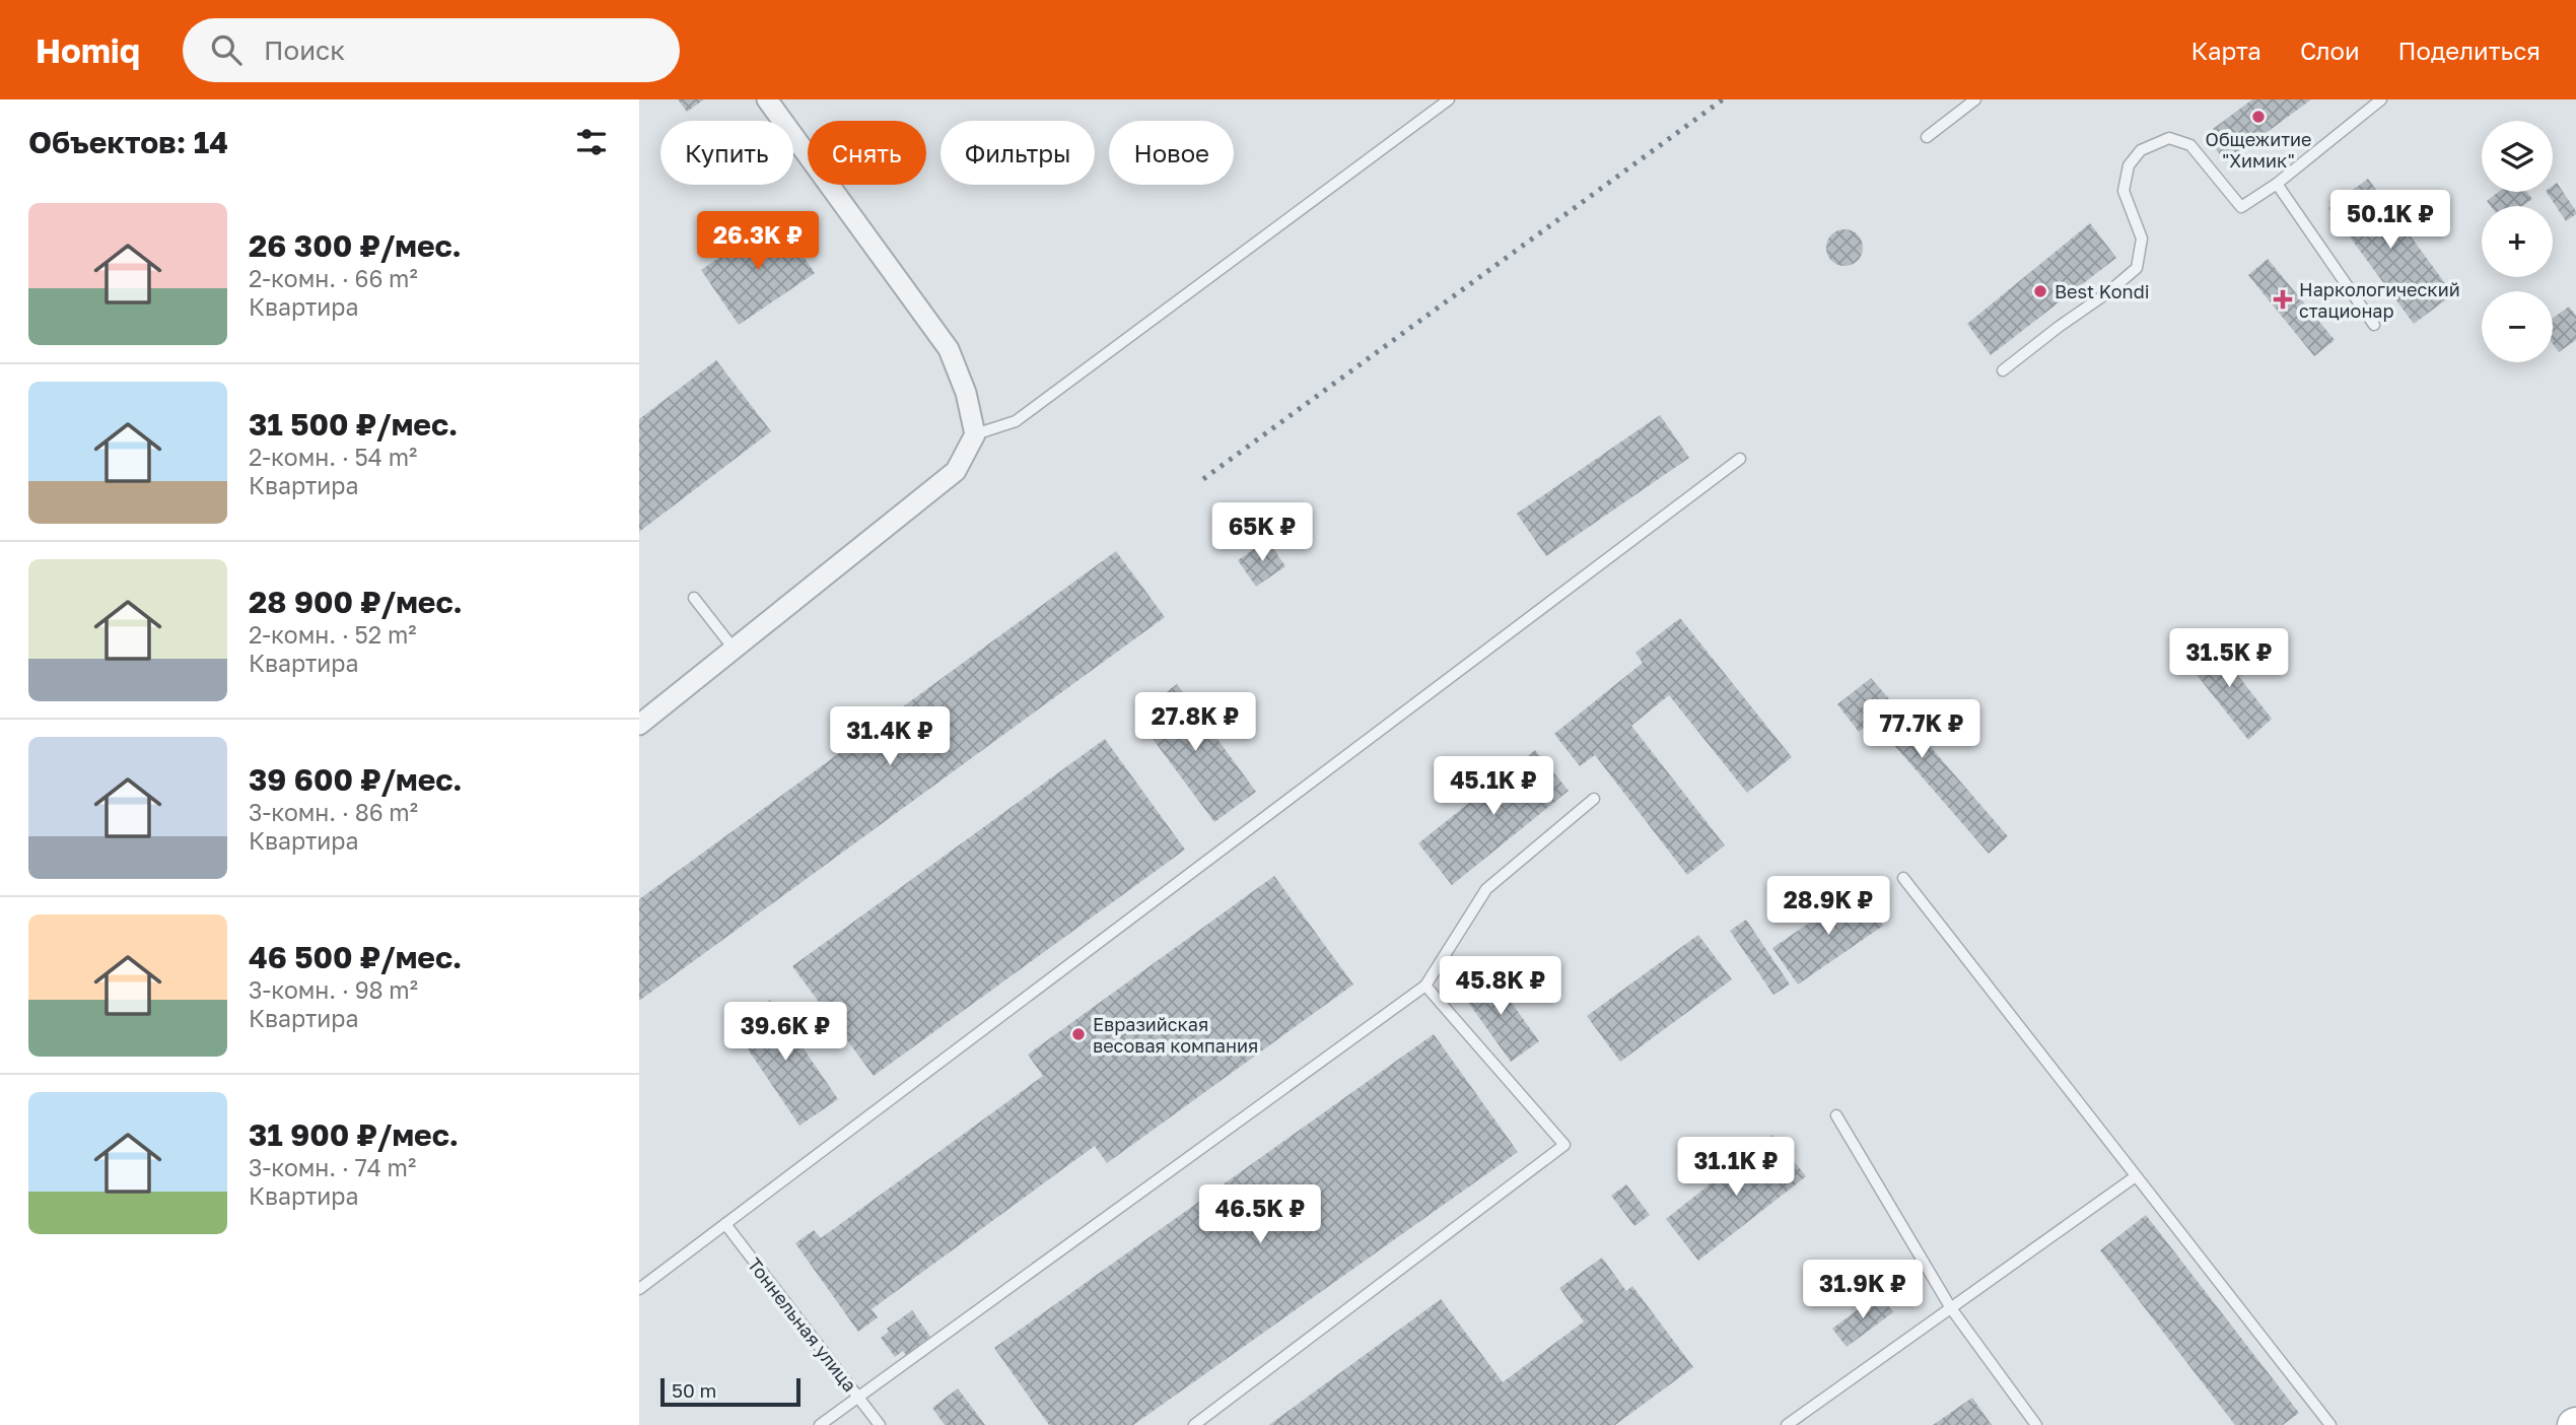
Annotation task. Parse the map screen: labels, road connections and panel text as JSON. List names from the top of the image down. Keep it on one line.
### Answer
{"streets":{"lane":["Тоннельная улица"]},"places":{"other":["Общежитие \"Химик\"","Best Kondi","Евразийская весовая компания"],"health":["Наркологический стационар"]},"scale_bar":"50 m","page":{"header":"Homiq","search":"Поиск","nav":["Карта","Слои","Поделиться"],"heading":"Объектов: 14","map_buttons":["+","−"],"chip":["Купить","Снять","Фильтры","Новое"],"list":[{"name":"26 300 ₽/мес.","note":"2-комн. · 66 m² · Квартира"},{"name":"31 500 ₽/мес.","note":"2-комн. · 54 m² · Квартира"},{"name":"28 900 ₽/мес.","note":"2-комн. · 52 m² · Квартира"},{"name":"39 600 ₽/мес.","note":"3-комн. · 86 m² · Квартира"},{"name":"46 500 ₽/мес.","note":"3-комн. · 98 m² · Квартира"},{"name":"31 900 ₽/мес.","note":"3-комн. · 74 m² · Квартира"}],"price":["50.1K ₽","26.3K ₽","65K ₽","31.5K ₽","27.8K ₽","77.7K ₽","31.4K ₽","45.1K ₽","28.9K ₽","45.8K ₽","39.6K ₽","31.1K ₽","46.5K ₽","31.9K ₽"],"scale":"50 m"}}
